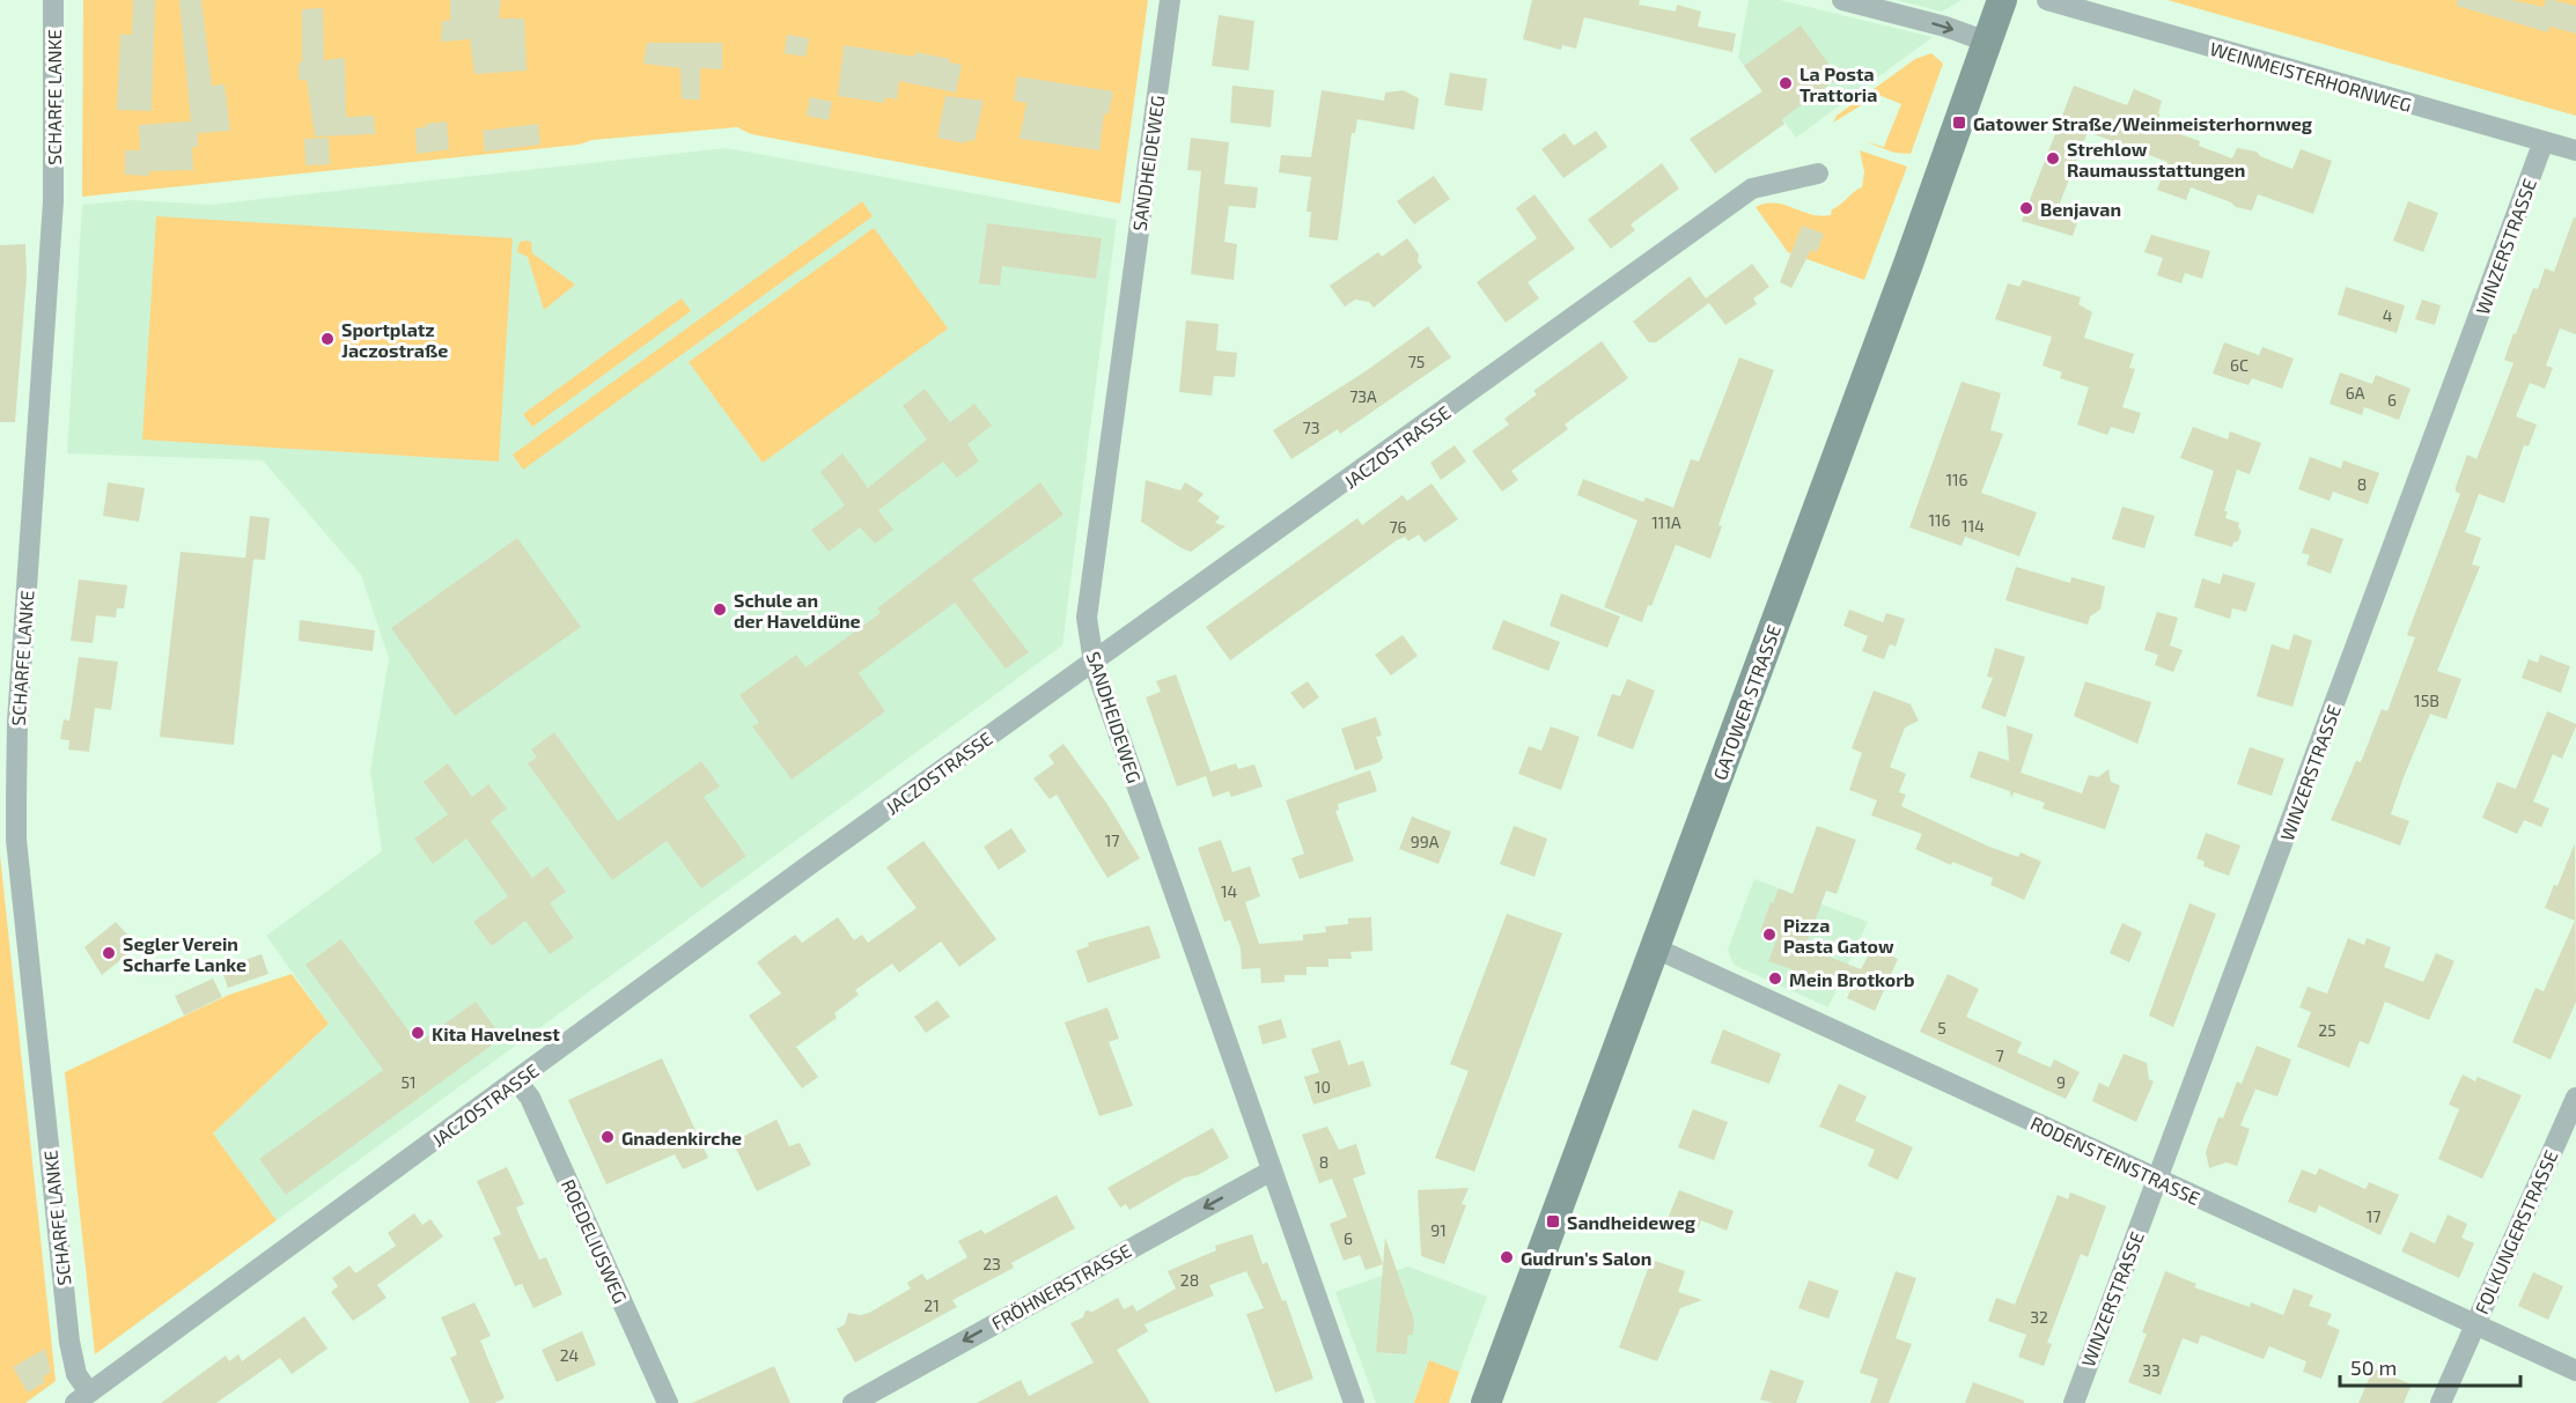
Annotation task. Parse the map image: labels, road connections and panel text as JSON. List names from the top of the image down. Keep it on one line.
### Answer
{"streets":{"main road":["GATOWER STRASSE"],"street":["WEINMEISTERHORNWEG","SCHARFE LANKE","SANDHEIDEWEG","WINZERSTRASSE","JACZOSTRASSE","RODENSTEINSTRASSE","FOLKUNGERSTRASSE","ROEDELIUSWEG","FRÖHNERSTRASSE"]},"crossings":[["WEINMEISTERHORNWEG","WINZERSTRASSE"],["SCHARFE LANKE","JACZOSTRASSE"],["SANDHEIDEWEG","JACZOSTRASSE"],["SANDHEIDEWEG","FRÖHNERSTRASSE"],["WINZERSTRASSE","RODENSTEINSTRASSE"],["JACZOSTRASSE","ROEDELIUSWEG"],["GATOWER STRASSE","RODENSTEINSTRASSE"],["RODENSTEINSTRASSE","FOLKUNGERSTRASSE"]],"one_way":["FRÖHNERSTRASSE"],"places":{"other":["La Posta Trattoria","Strehlow Raumausstattungen","Benjavan","Sportplatz Jaczostraße","Schule an der Haveldüne","Pizza Pasta Gatow","Segler Verein Scharfe Lanke","Mein Brotkorb","Kita Havelnest","Gnadenkirche","Gudrun's Salon"],"transit":["Gatower Straße/Weinmeisterhornweg","Sandheideweg"]},"house_numbers":["4","75","6C","6A","73A","6","73","116","8","116","111A","114","76","15B","17","99A","14","5","25","7","51","9","10","8","17","91","6","23","28","21","32","24","33"],"scale_bar":"50 m"}
